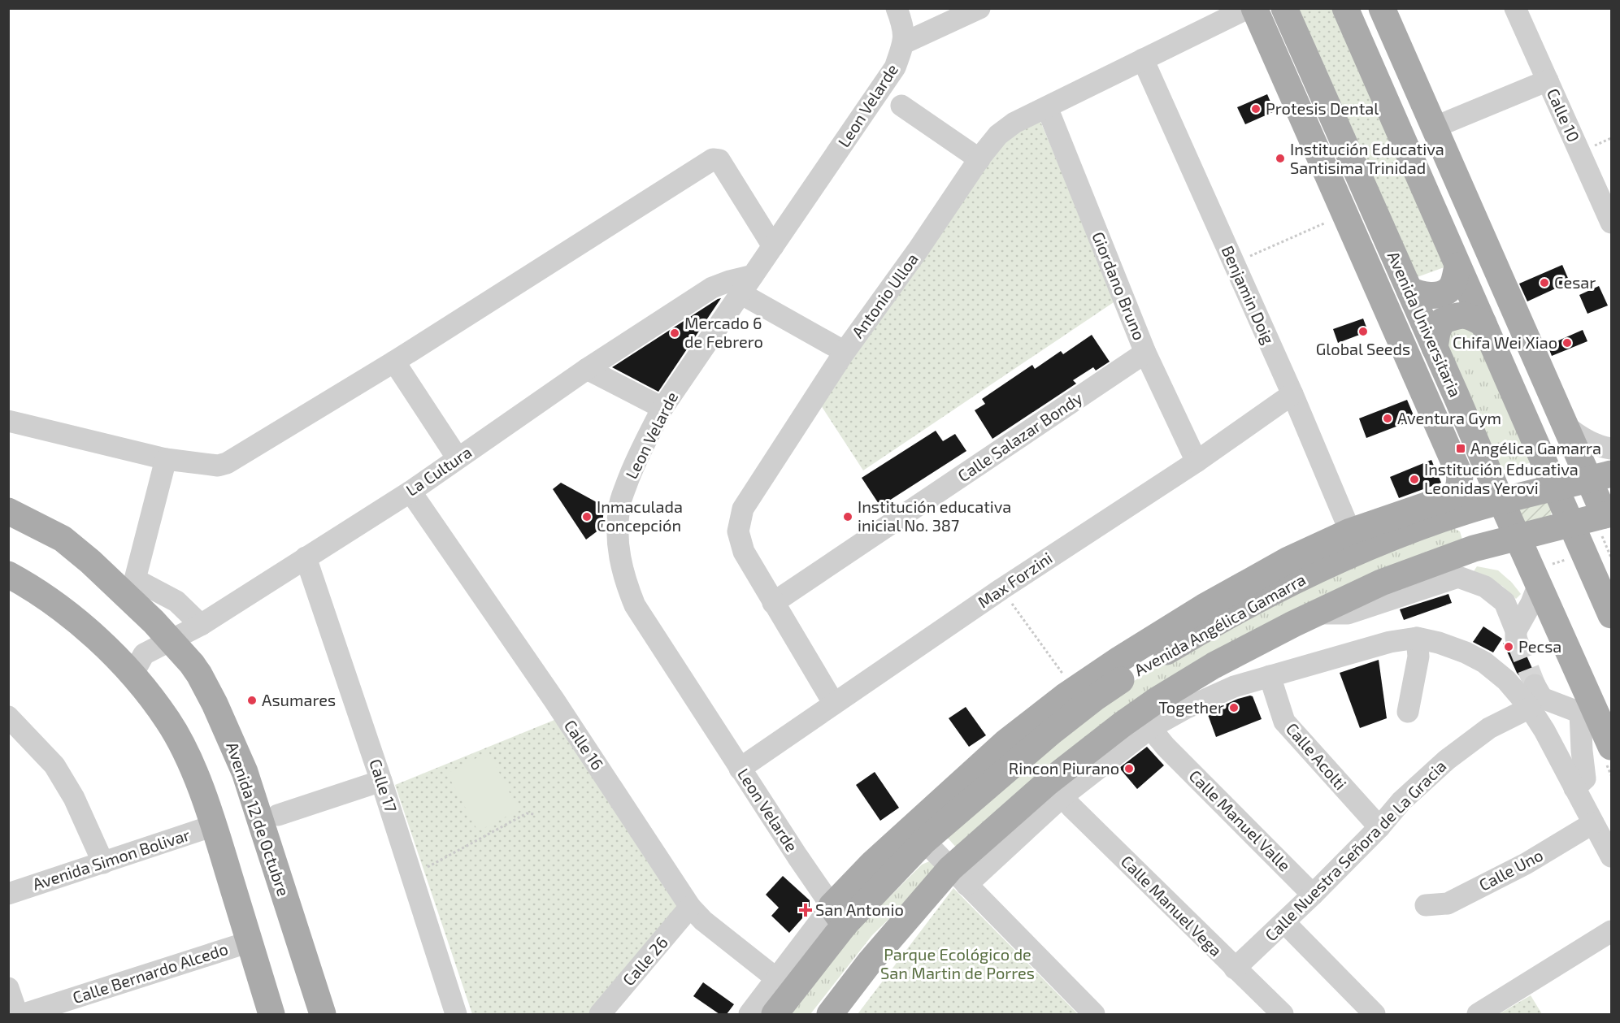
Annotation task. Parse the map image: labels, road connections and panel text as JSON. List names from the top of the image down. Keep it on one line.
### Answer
{"streets":{"main road":["Avenida Universitaria","Avenida Angélica Gamarra","Avenida 12 de Octubre"],"street":["Leon Velarde","Calle 10","Giordano Bruno","Benjamin Doig","Antonio Ulloa","Calle Salazar Bondy","La Cultura","Max Forzini","Calle 16","Calle Acolti","Calle 17","Calle Manuel Valle","Calle Nuestra Señora de La Gracia","Avenida Simon Bolivar","Calle Uno","Calle Manuel Vega","Calle 26","Calle Bernardo Alcedo"]},"crossings":[["Leon Velarde","La Cultura"],["Leon Velarde","Max Forzini"],["Leon Velarde","Avenida Angélica Gamarra"],["Giordano Bruno","Antonio Ulloa"],["Giordano Bruno","Calle Salazar Bondy"],["Giordano Bruno","Max Forzini"],["Benjamin Doig","Antonio Ulloa"],["Benjamin Doig","Max Forzini"],["Benjamin Doig","Avenida Angélica Gamarra"],["Antonio Ulloa","Calle Salazar Bondy"],["Antonio Ulloa","Max Forzini"],["Avenida Universitaria","Avenida Angélica Gamarra"],["La Cultura","Calle 16"],["La Cultura","Calle 17"],["La Cultura","Avenida 12 de Octubre"],["Avenida Angélica Gamarra","Calle 16"],["Avenida Angélica Gamarra","Calle Acolti"],["Avenida Angélica Gamarra","Calle Manuel Valle"],["Avenida Angélica Gamarra","Calle Nuestra Señora de La Gracia"],["Avenida Angélica Gamarra","Calle Manuel Vega"],["Calle 16","Calle 26"],["Calle Acolti","Calle Nuestra Señora de La Gracia"],["Calle Manuel Valle","Calle Nuestra Señora de La Gracia"],["Calle Nuestra Señora de La Gracia","Calle Manuel Vega"]],"parks":["Parque Ecológico de San Martin de Porres"],"places":{"other":["Protesis Dental","Institución Educativa Santisima Trinidad","Cesar","Global Seeds","Mercado 6 de Febrero","Chifa Wei Xiao","Aventura Gym","Institución Educativa Leonidas Yerovi","Inmaculada Concepción","Institución educativa inicial No. 387","Pecsa","Asumares","Together","Rincon Piurano"],"transit":["Angélica Gamarra"],"health":["San Antonio"]}}
